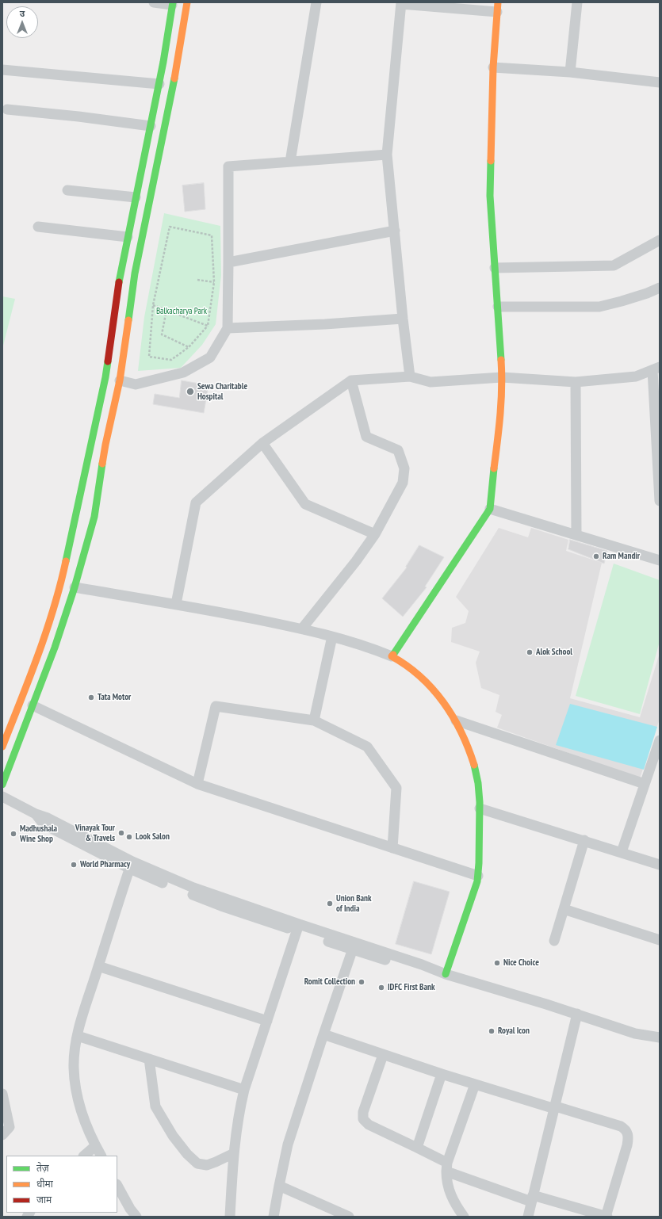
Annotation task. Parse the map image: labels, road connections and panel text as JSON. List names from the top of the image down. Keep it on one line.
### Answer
{"parks":["Balkacharya Park"],"places":["Sewa Charitable Hospital","Ram Mandir","Alok School","Tata Motor","Vinayak Tour & Travels","Madhushala Wine Shop","Look Salon","World Pharmacy","Union Bank of India","Nice Choice","Romit Collection","IDFC First Bank","Royal Icon"],"legend":["तेज़","धीमा","जाम"],"north":"top"}
